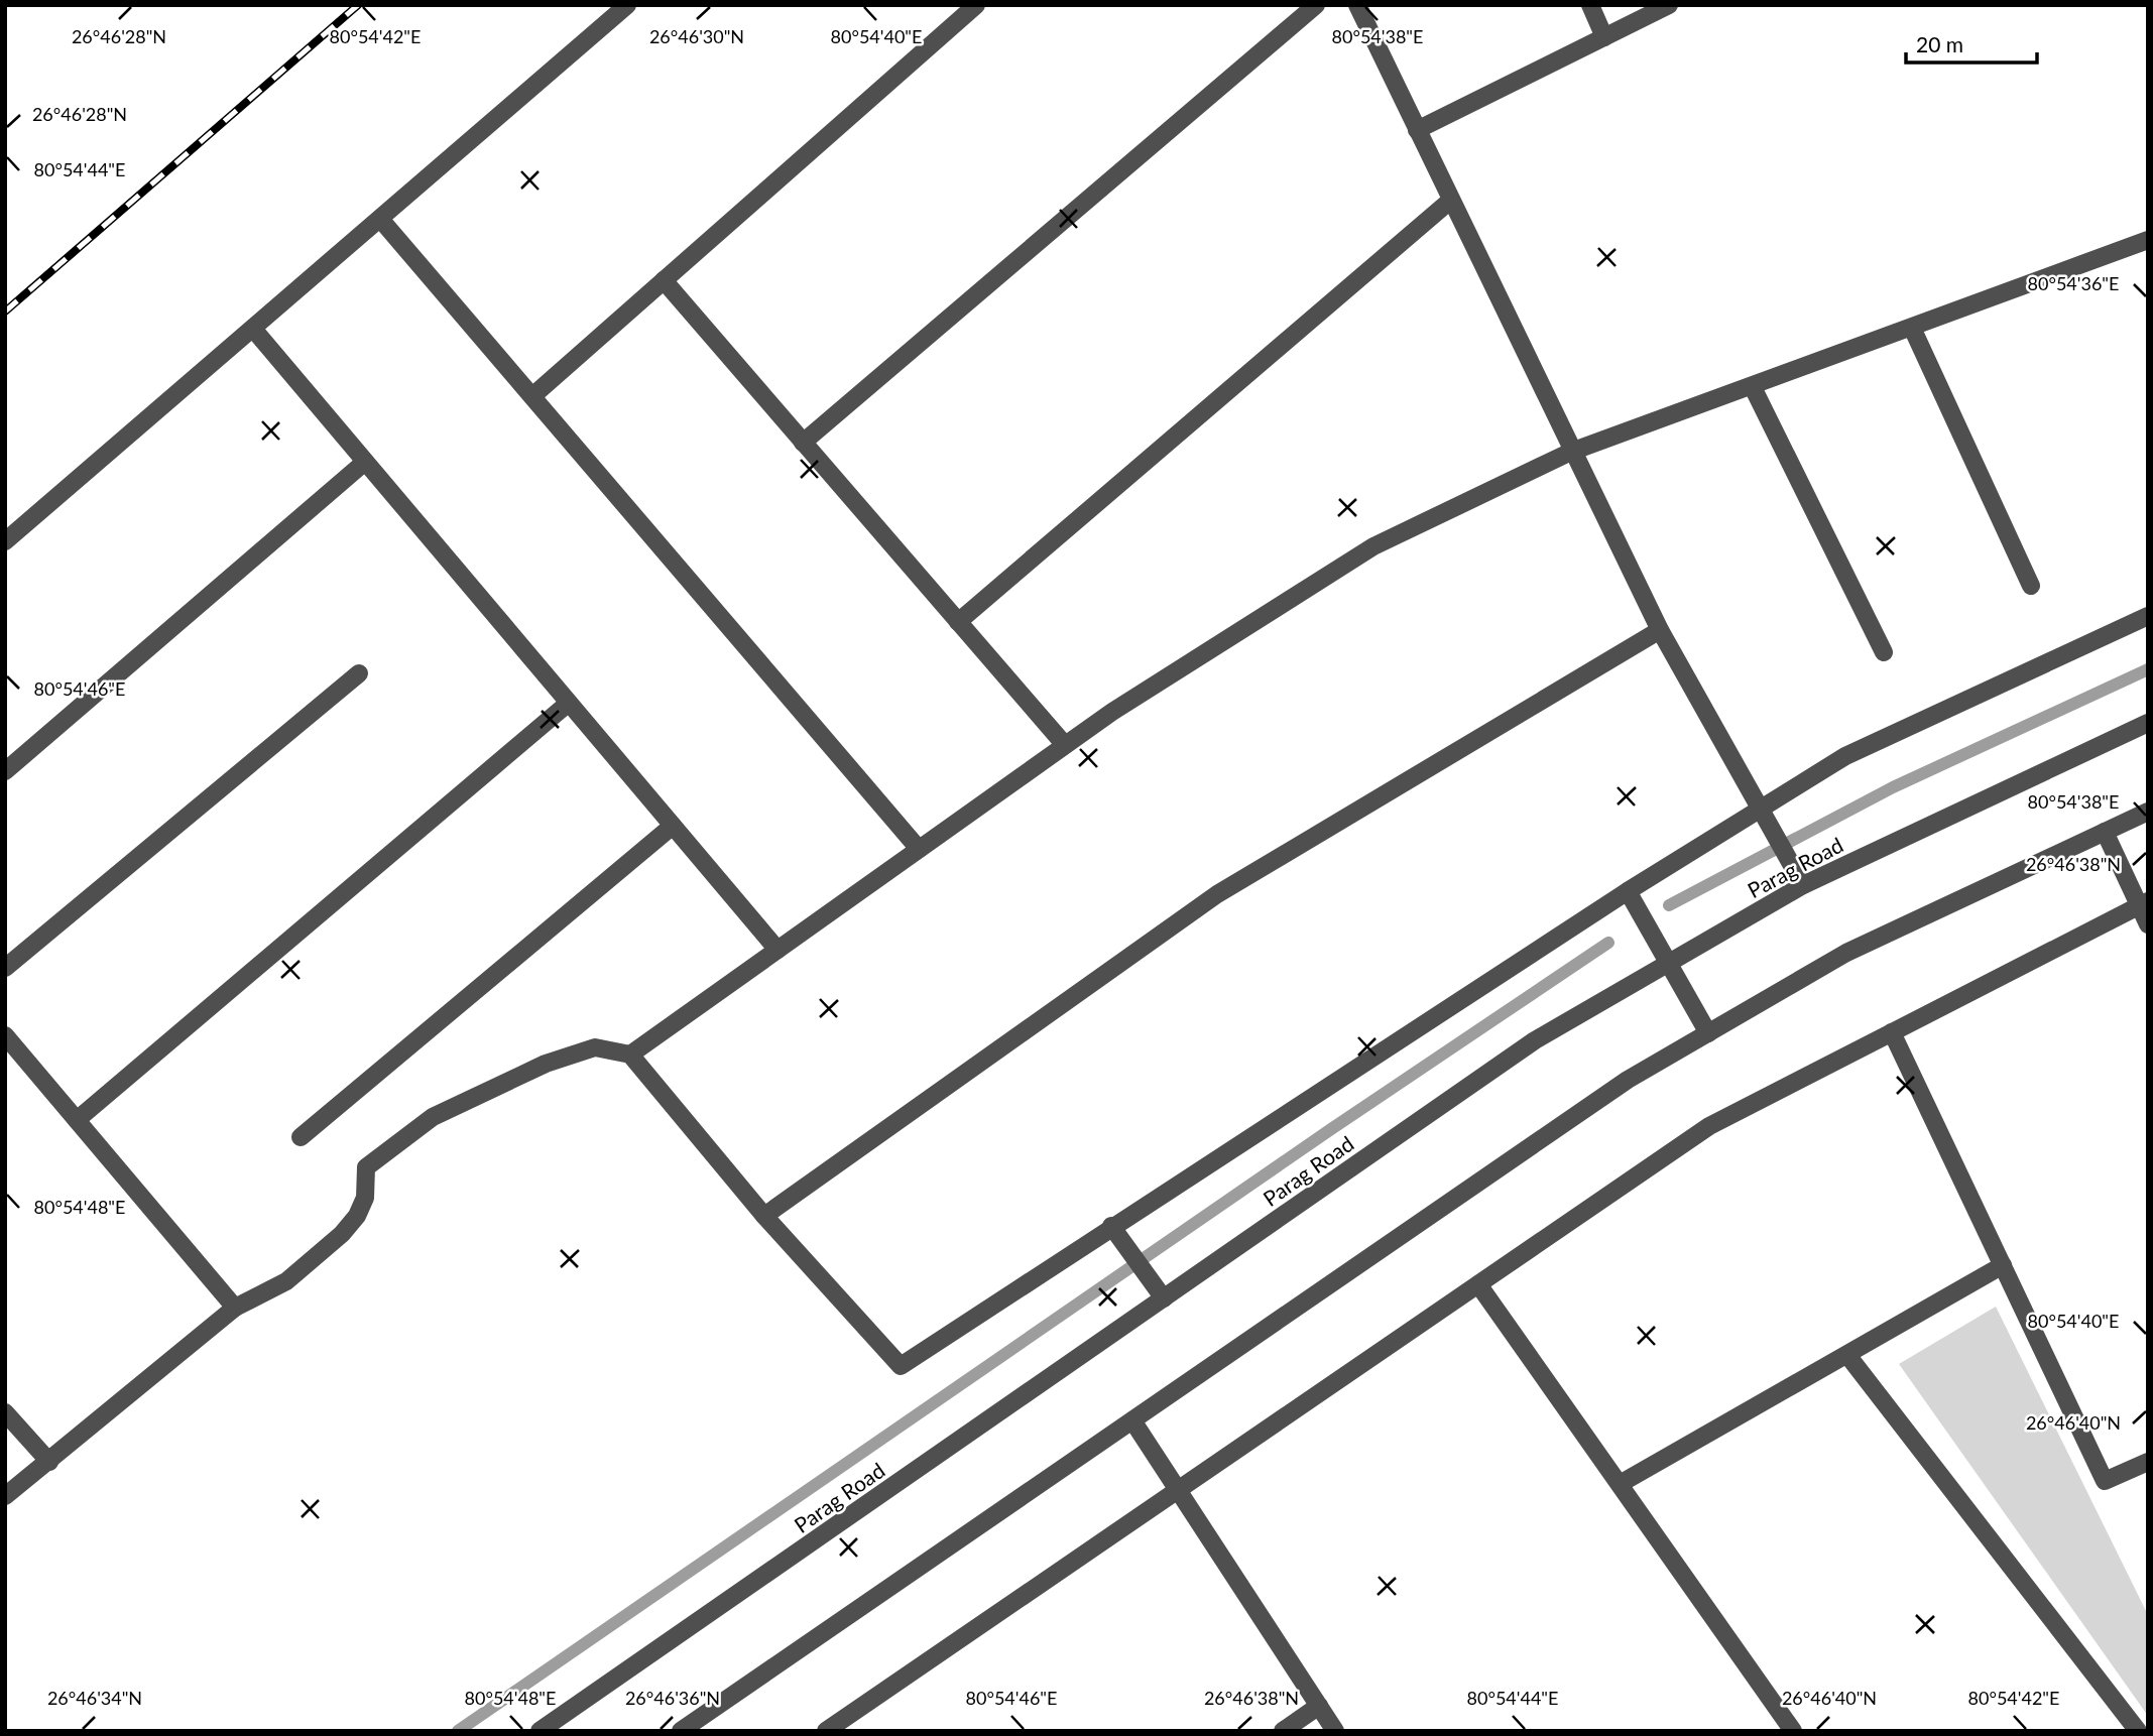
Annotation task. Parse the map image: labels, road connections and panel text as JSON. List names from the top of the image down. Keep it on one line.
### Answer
{"streets":{"street":["Parag Road"]},"scale_bar":"20 m","coordinates":["26°46'28\"N","26°46'30\"N","80°54'42\"E","80°54'40\"E","80°54'38\"E","80°54'44\"E","80°54'36\"E","80°54'46\"E","26°46'38\"N","80°54'48\"E","26°46'40\"N","26°46'34\"N","26°46'36\"N"]}
